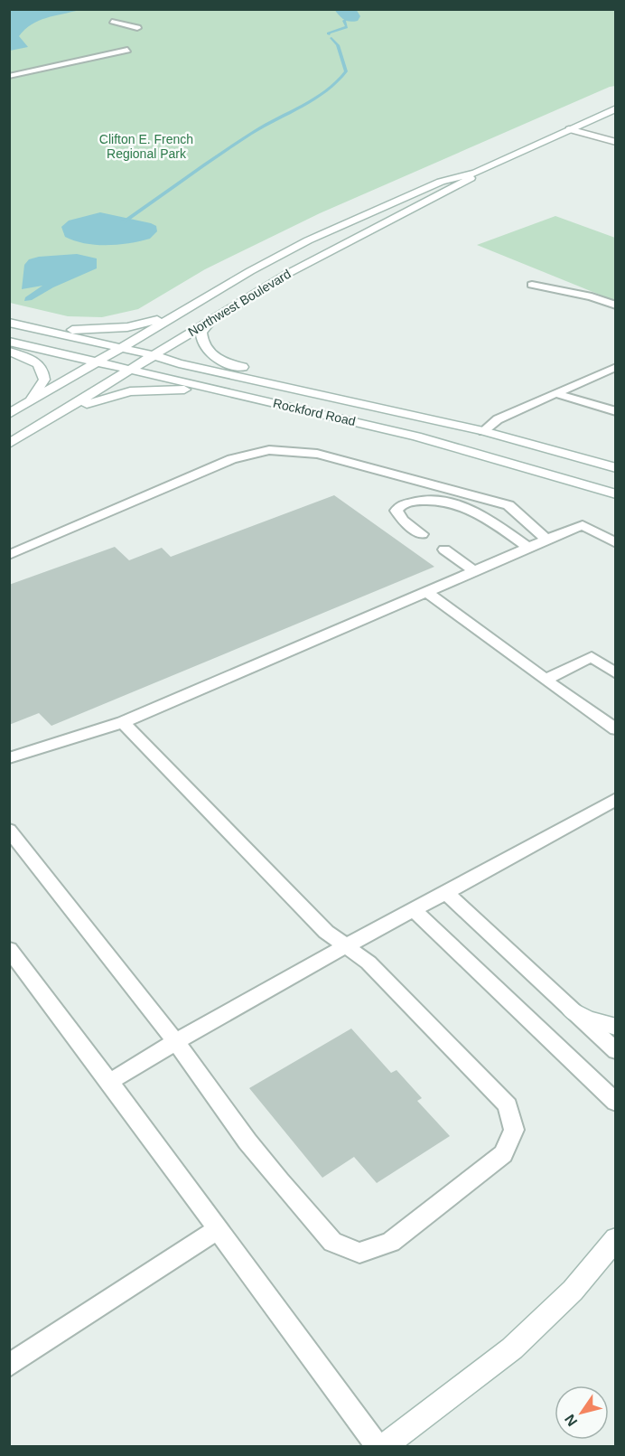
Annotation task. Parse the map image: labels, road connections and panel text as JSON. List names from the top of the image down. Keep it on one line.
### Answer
{"streets":{"main road":["Northwest Boulevard","Rockford Road"]},"crossings":[["Northwest Boulevard","Rockford Road"]],"parks":["Clifton E. French Regional Park"],"north":"bottom left"}
